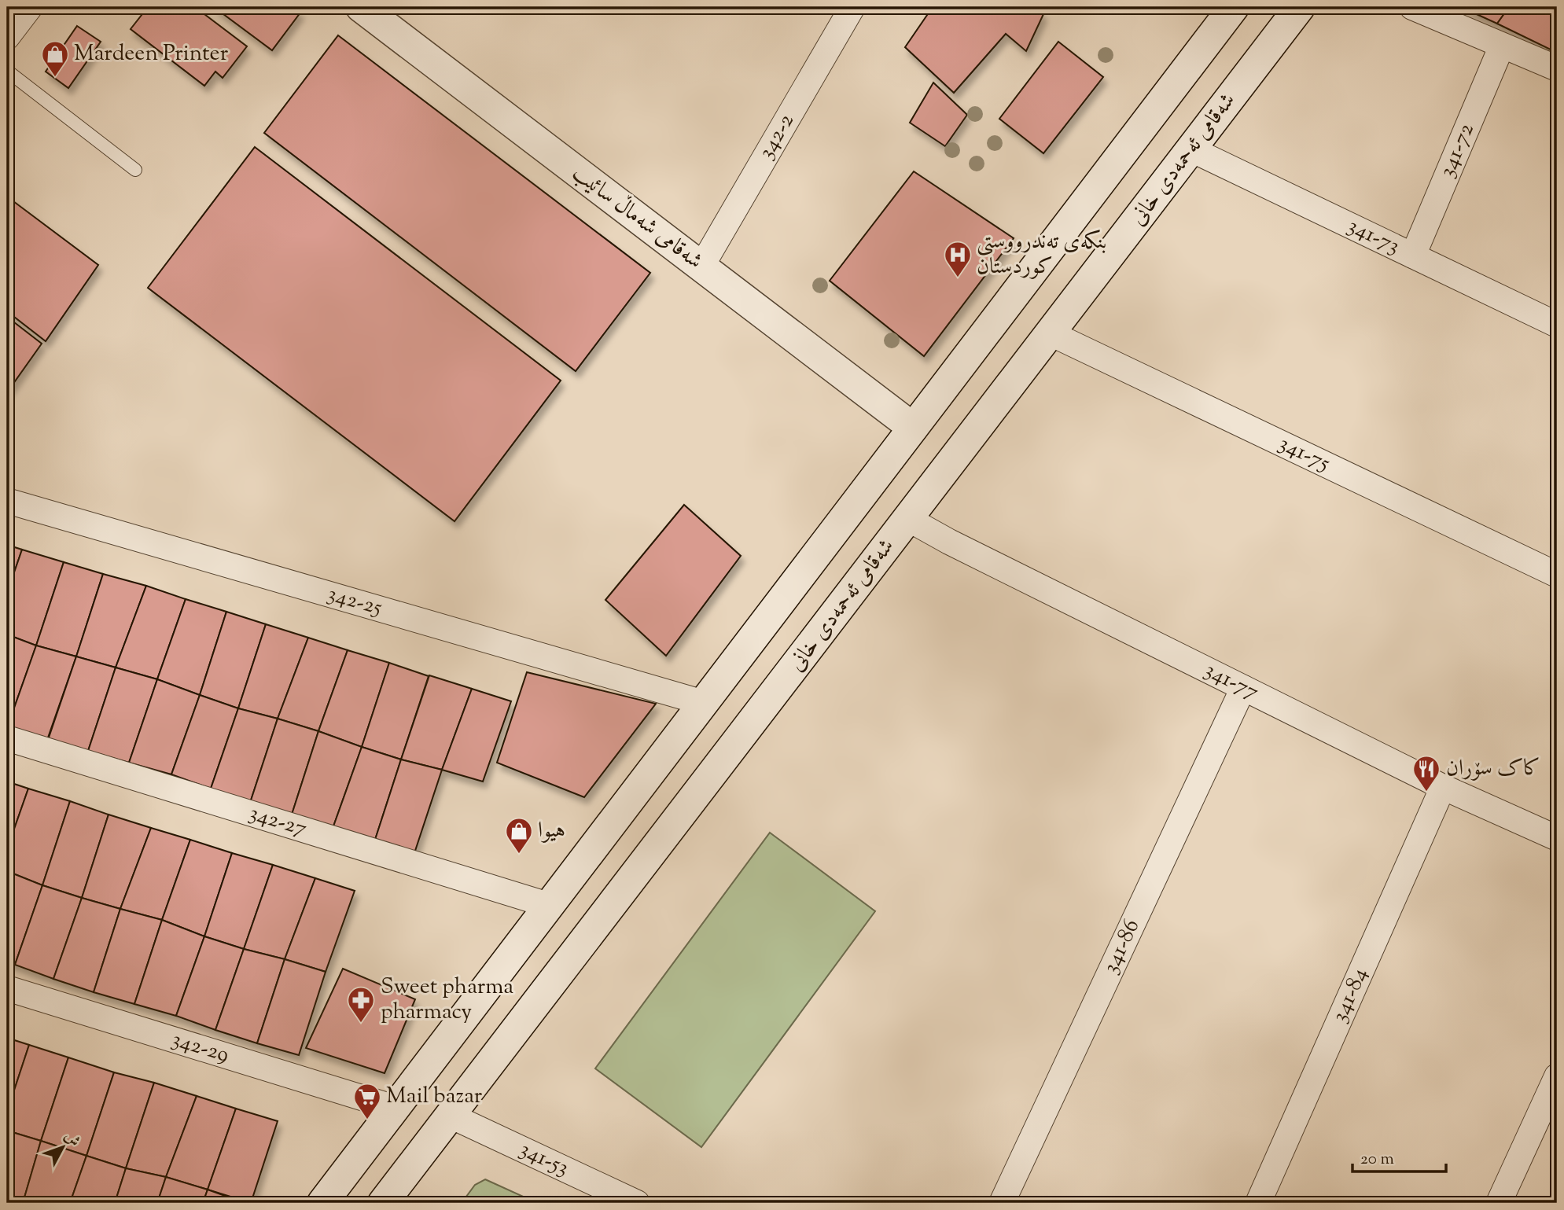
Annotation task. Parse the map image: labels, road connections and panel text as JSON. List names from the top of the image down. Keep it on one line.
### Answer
{"streets":{"main road":["شەقامی ئەحمەدی خانی","شەقامی شەماڵ سائیب"],"street":["342-2","341-72","341-73","341-75","342-25","341-77","342-27","341-86","341-84","342-29","341-53"]},"crossings":[["342-2","شەقامی شەماڵ سائیب"],["341-72","341-73"],["شەقامی ئەحمەدی خانی","341-73"],["شەقامی ئەحمەدی خانی","341-75"],["شەقامی ئەحمەدی خانی","341-77"],["شەقامی ئەحمەدی خانی","341-53"],["341-77","341-86"],["341-77","341-84"]],"places":{"shop":["Mardeen Printer","هيوا"],"hospital":["بنکەی تەندرووستی کوردستان"],"restaurant":["کاک سۆران"],"pharmacy":["Sweet pharma pharmacy"],"supermarket":["Mail bazar"]},"scale_bar":"20 m","north":"top right"}
